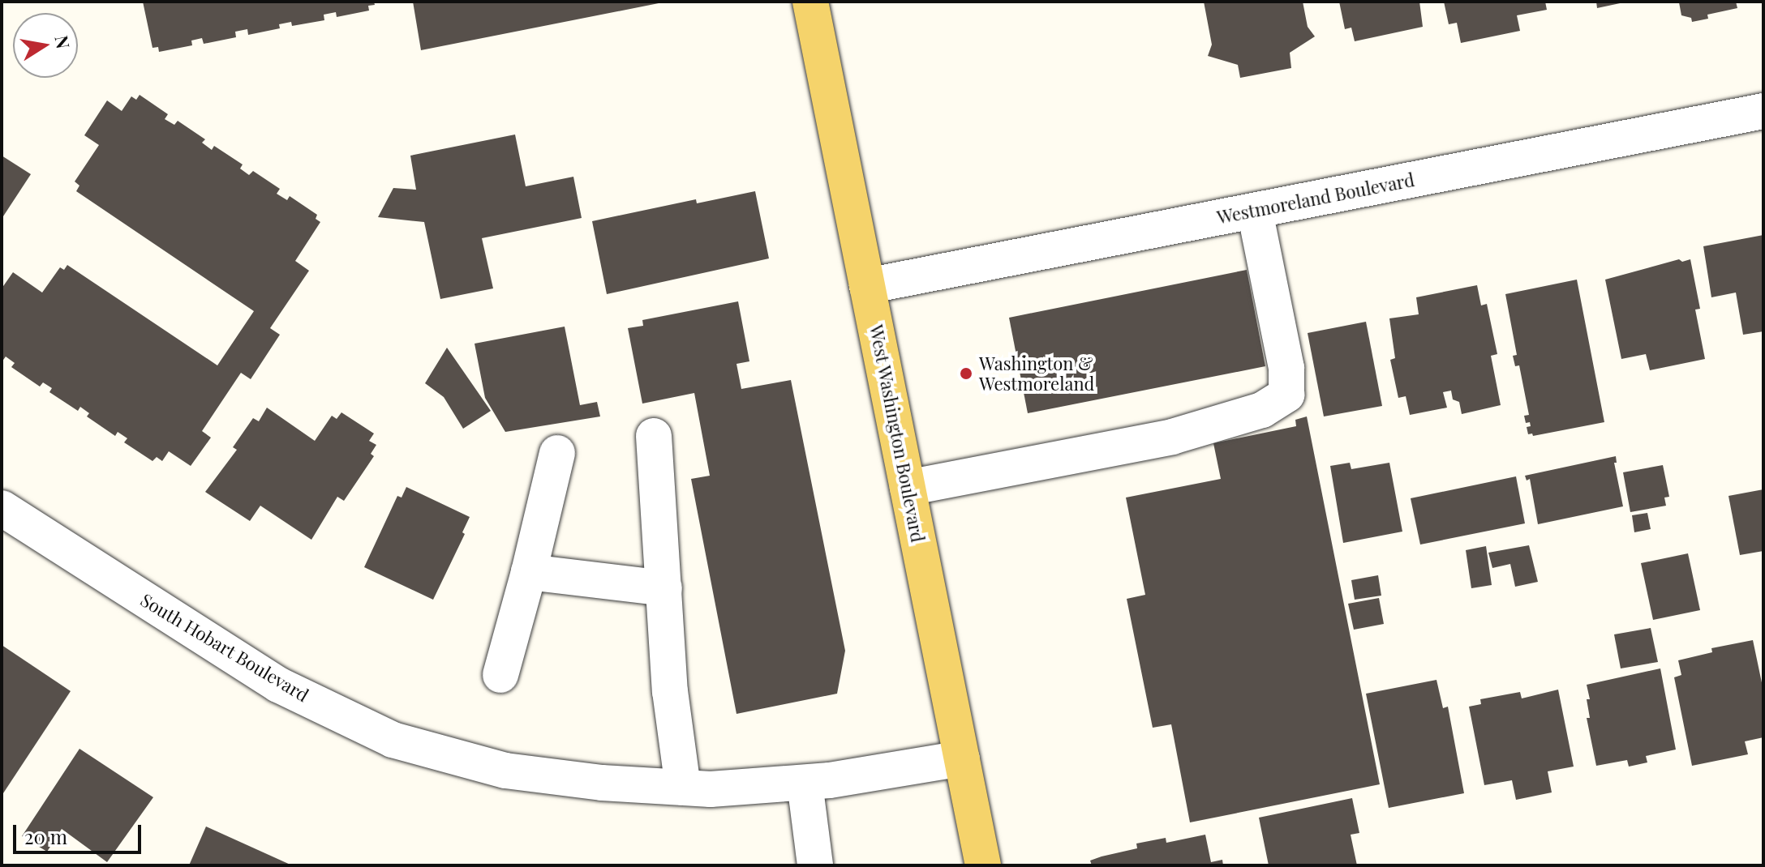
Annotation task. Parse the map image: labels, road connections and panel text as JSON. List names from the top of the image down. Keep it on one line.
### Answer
{"streets":{"main road":["West Washington Boulevard"],"street":["Westmoreland Boulevard","South Hobart Boulevard"]},"crossings":[["Westmoreland Boulevard","West Washington Boulevard"],["West Washington Boulevard","South Hobart Boulevard"]],"places":["Washington & Westmoreland"],"scale_bar":"20 m","north":"right"}
